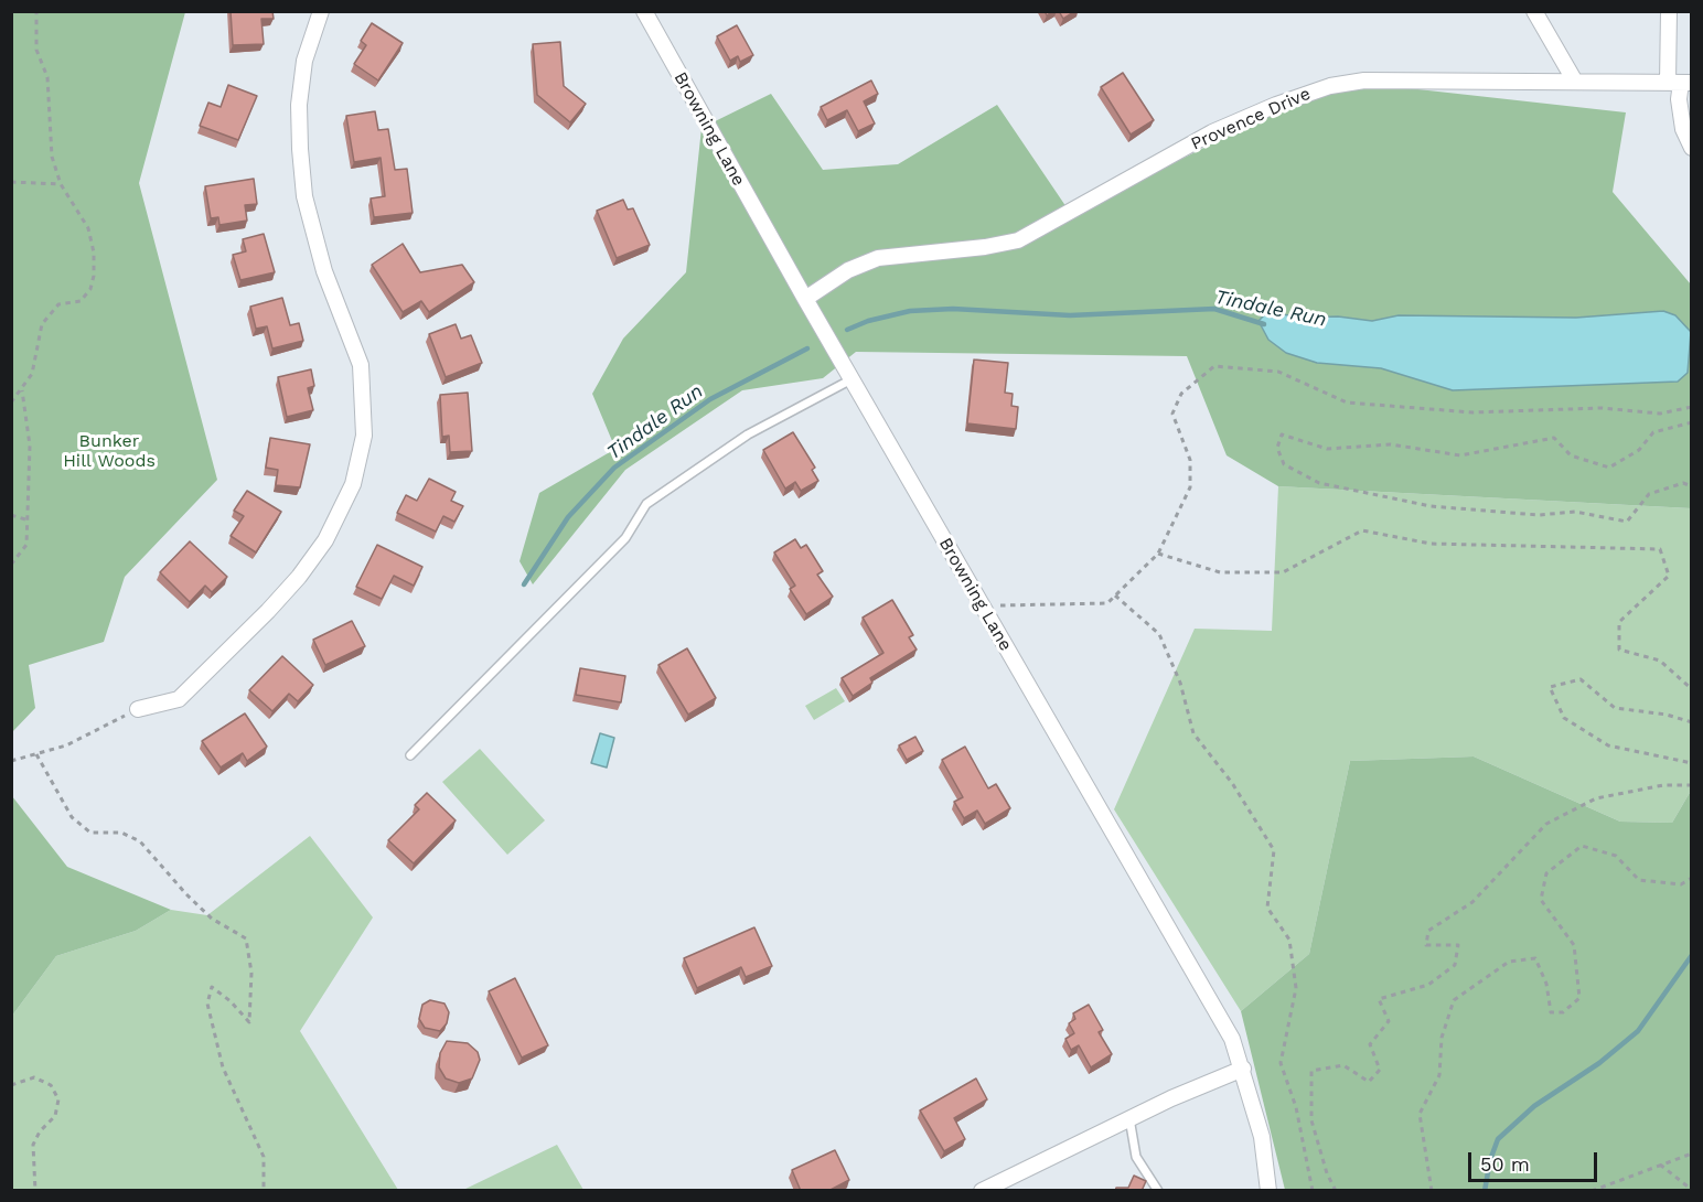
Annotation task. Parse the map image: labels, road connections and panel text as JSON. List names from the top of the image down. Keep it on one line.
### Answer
{"streets":{"street":["Provence Drive","Browning Lane"]},"crossings":[["Provence Drive","Browning Lane"]],"water":["Tindale Run"],"parks":["Bunker Hill Woods"],"scale_bar":"50 m"}
